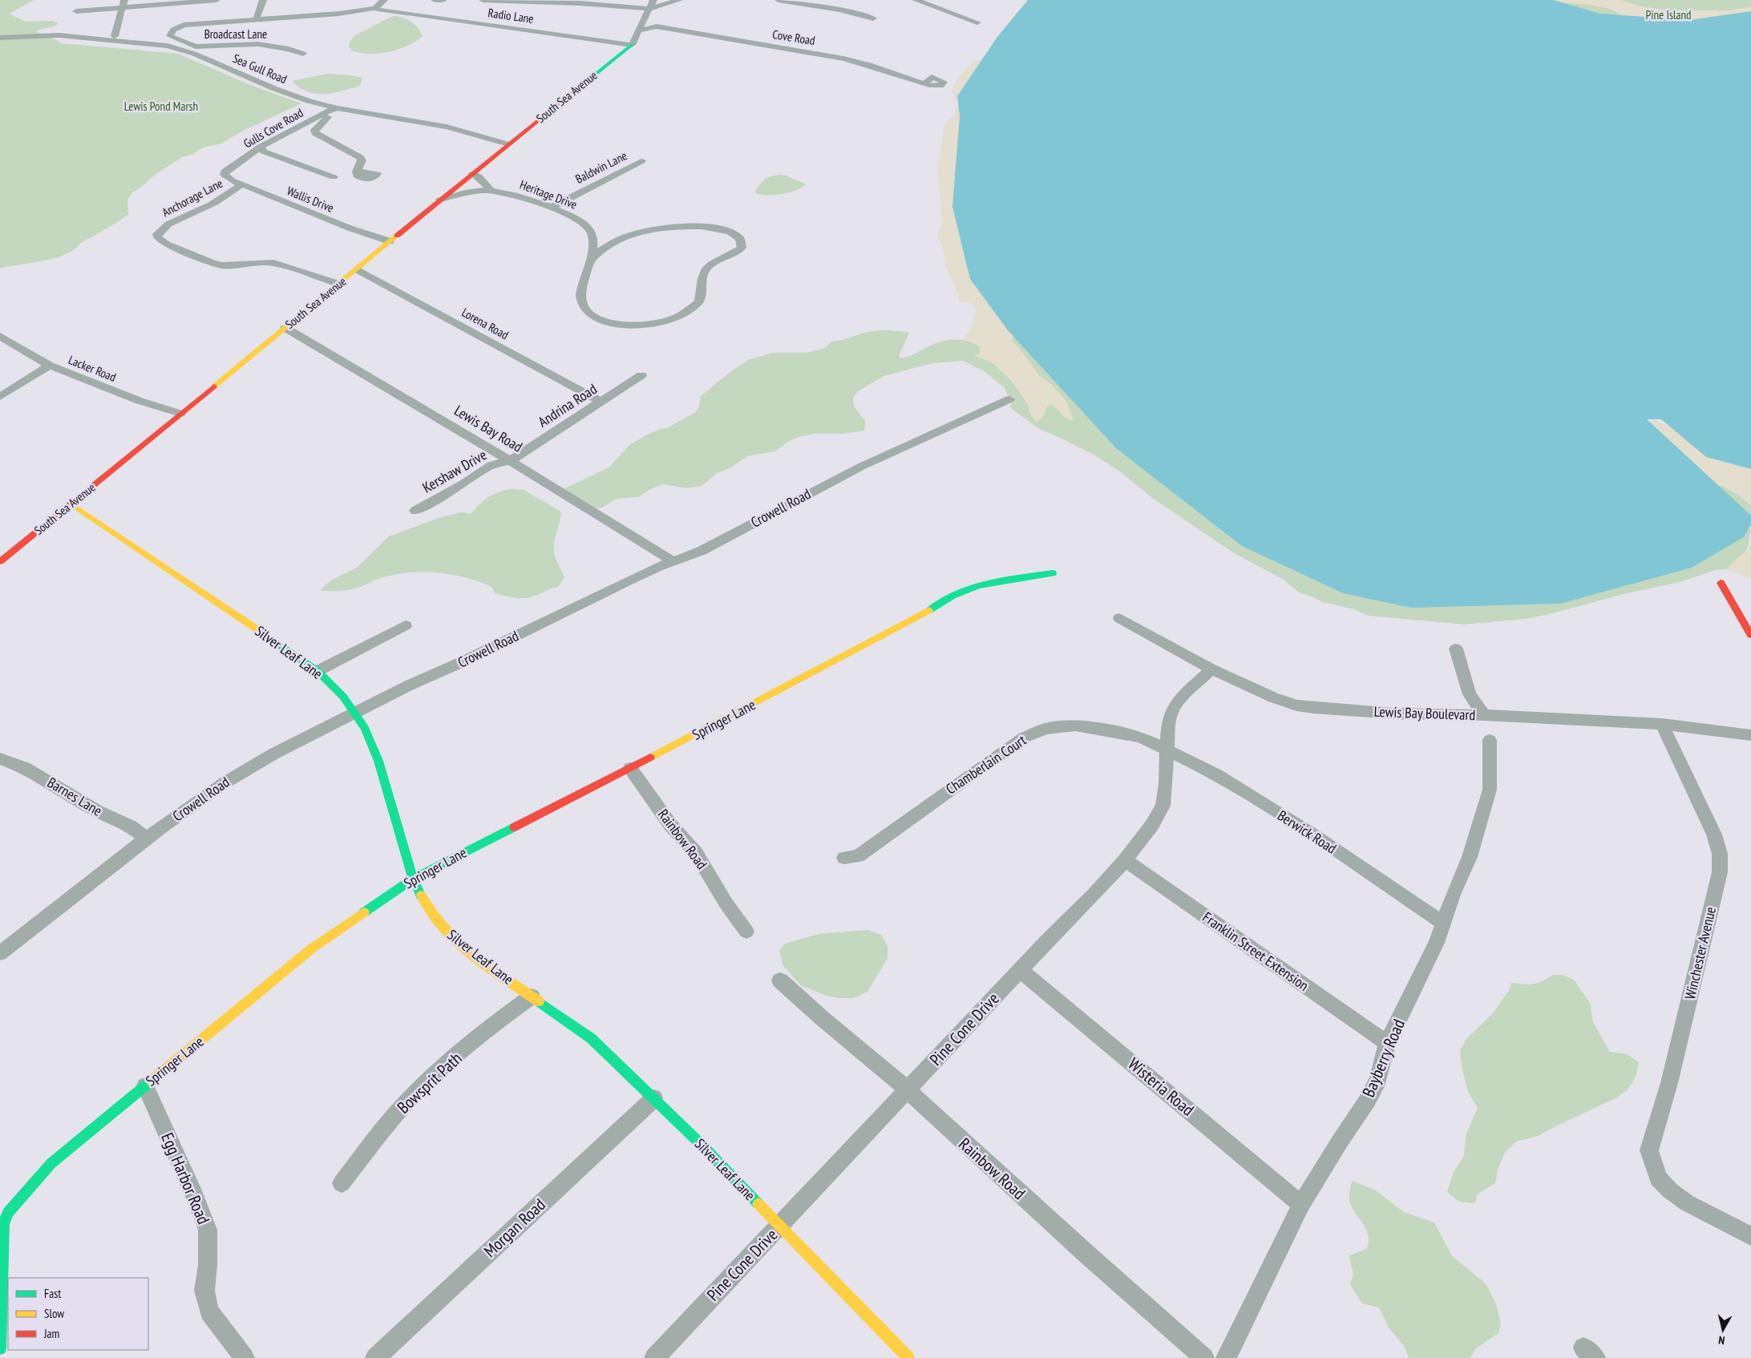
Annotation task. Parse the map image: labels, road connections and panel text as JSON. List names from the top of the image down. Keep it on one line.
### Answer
{"streets":{"street":["Radio Lane","Broadcast Lane","Cove Road","Sea Gull Road","South Sea Avenue","Gulls Cove Road","Baldwin Lane","Heritage Drive","Anchorage Lane","Wallis Drive","Lorena Road","Lacker Road","Andrina Road","Lewis Bay Road","Kershaw Drive","Crowell Road","Silver Leaf Lane","Lewis Bay Boulevard","Springer Lane","Chamberlain Court","Barnes Lane","Berwick Road","Rainbow Road","Franklin Street Extension","Winchester Avenue","Pine Cone Drive","Bayberry Road","Bowsprit Path","Wisteria Road","Egg Harbor Road","Morgan Road"]},"crossings":[["Radio Lane","South Sea Avenue"],["Sea Gull Road","South Sea Avenue"],["Sea Gull Road","Gulls Cove Road"],["South Sea Avenue","Heritage Drive"],["South Sea Avenue","Anchorage Lane"],["South Sea Avenue","Wallis Drive"],["South Sea Avenue","Lorena Road"],["South Sea Avenue","Lacker Road"],["South Sea Avenue","Lewis Bay Road"],["South Sea Avenue","Silver Leaf Lane"],["Gulls Cove Road","Wallis Drive"],["Baldwin Lane","Heritage Drive"],["Anchorage Lane","Wallis Drive"],["Lorena Road","Andrina Road"],["Andrina Road","Lewis Bay Road"],["Andrina Road","Kershaw Drive"],["Lewis Bay Road","Kershaw Drive"],["Lewis Bay Road","Crowell Road"],["Crowell Road","Silver Leaf Lane"],["Crowell Road","Barnes Lane"],["Silver Leaf Lane","Springer Lane"],["Silver Leaf Lane","Pine Cone Drive"],["Silver Leaf Lane","Bowsprit Path"],["Silver Leaf Lane","Morgan Road"],["Lewis Bay Boulevard","Winchester Avenue"],["Lewis Bay Boulevard","Pine Cone Drive"],["Springer Lane","Rainbow Road"],["Springer Lane","Egg Harbor Road"],["Chamberlain Court","Berwick Road"],["Chamberlain Court","Pine Cone Drive"],["Berwick Road","Pine Cone Drive"],["Berwick Road","Bayberry Road"],["Rainbow Road","Pine Cone Drive"],["Franklin Street Extension","Pine Cone Drive"],["Franklin Street Extension","Bayberry Road"],["Pine Cone Drive","Wisteria Road"],["Bayberry Road","Wisteria Road"]],"parks":["Pine Island","Lewis Pond Marsh"],"legend":["Fast","Slow","Jam"],"north":"bottom"}
